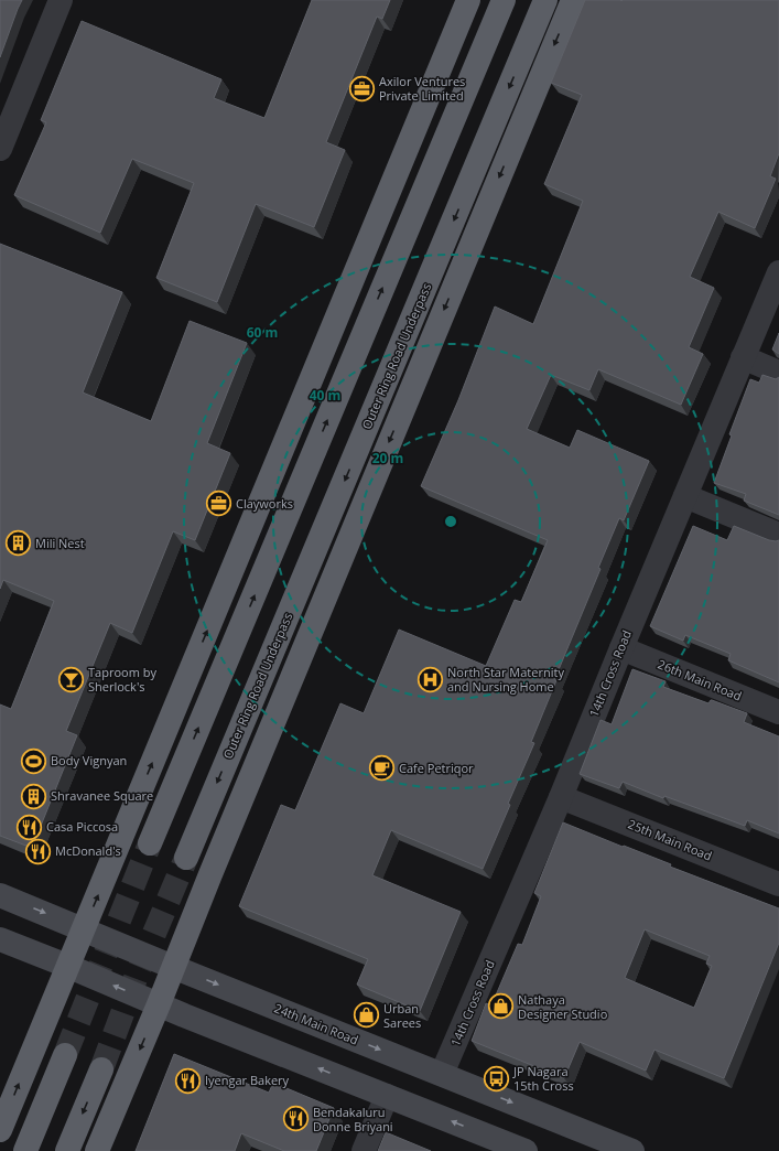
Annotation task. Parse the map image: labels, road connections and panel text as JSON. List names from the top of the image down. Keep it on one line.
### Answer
{"streets":{"highway":["Outer Ring Road Underpass"],"main road":["24th Main Road"],"street":["14th Cross Road","26th Main Road","25th Main Road"]},"crossings":[["14th Cross Road","26th Main Road"],["14th Cross Road","25th Main Road"],["14th Cross Road","24th Main Road"]],"places":{"office":["Axilor Ventures Private Limited","Clayworks"],"building":["Mili Nest","Shravanee Square"],"bar":["Taproom by Sherlock's"],"hospital":["North Star Maternity and Nursing Home"],"sports":["Body Vignyan"],"cafe":["Cafe Petriqor"],"restaurant":["Casa Piccosa","McDonald's","Iyengar Bakery","Bendakaluru Donne Briyani"],"shop":["Nathaya Designer Studio","Urban Sarees"],"bus stop":["JP Nagara 15th Cross"]},"rings":["60 m","40 m","20 m"]}
